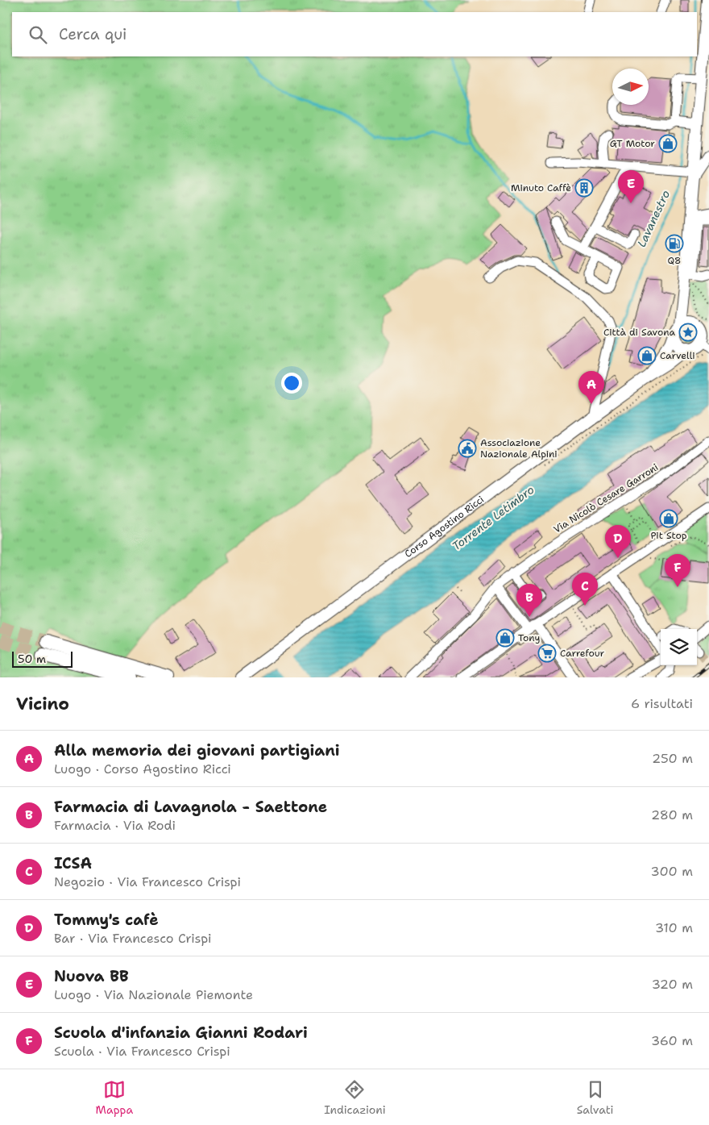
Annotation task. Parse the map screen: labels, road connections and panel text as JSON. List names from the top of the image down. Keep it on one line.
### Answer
{"streets":{"main road":["Corso Agostino Ricci"],"street":["Via Nicolò Cesare Garroni"]},"water":["Lavanestro","Torrente Letimbro"],"places":{"shop":["GT Motor","Carvelli","Pit Stop","Tony"],"building":["Minuto Caffè"],"fuel station":["Q8"],"place":["Città di Savona"],"public building":["Associazione Nazionale Alpini"],"supermarket":["Carrefour"]},"scale_bar":"50 m","north":"right","page":{"search":"Cerca qui","pins":["E","A","D","F","C","B"],"scale":"50 m","heading":["Vicino","6 risultati"],"list":[{"mark":"A","name":"Alla memoria dei giovani partigiani","note":"Luogo · Corso Agostino Ricci","value":"250 m"},{"mark":"B","name":"Farmacia di Lavagnola - Saettone","note":"Farmacia · Via Rodi","value":"280 m"},{"mark":"C","name":"ICSA","note":"Negozio · Via Francesco Crispi","value":"300 m"},{"mark":"D","name":"Tommy's cafè","note":"Bar · Via Francesco Crispi","value":"310 m"},{"mark":"E","name":"Nuova BB","note":"Luogo · Via Nazionale Piemonte","value":"320 m"},{"mark":"F","name":"Scuola d'infanzia Gianni Rodari","note":"Scuola · Via Francesco Crispi","value":"360 m"}],"nav":["Mappa","Indicazioni","Salvati"]}}
